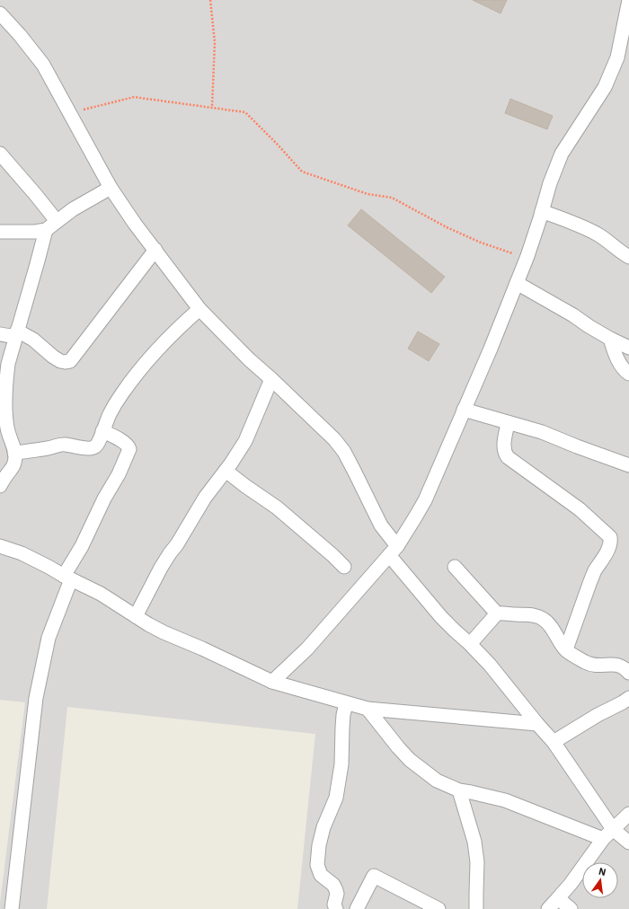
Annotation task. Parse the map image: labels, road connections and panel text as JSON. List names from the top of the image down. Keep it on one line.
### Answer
{"north":"top"}
